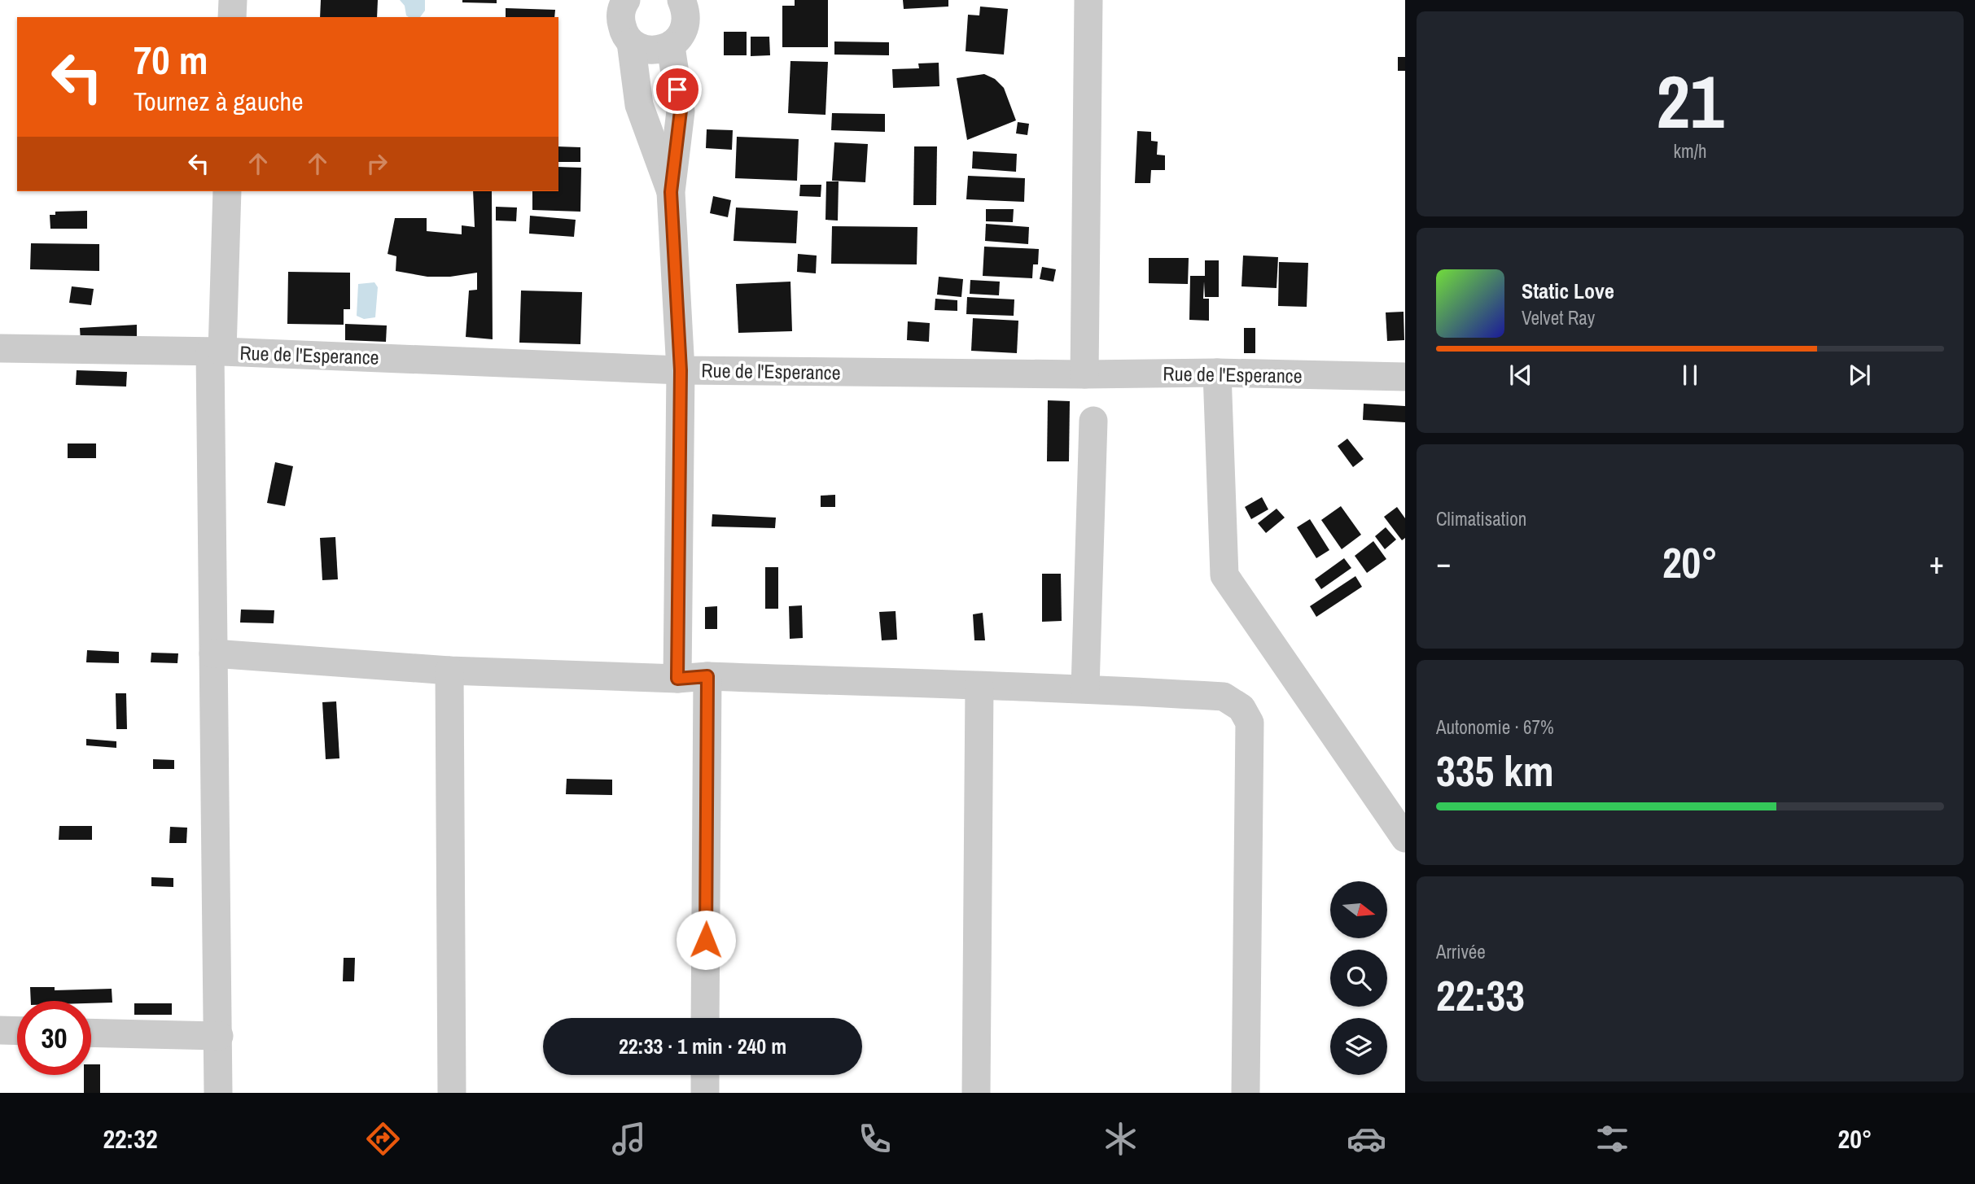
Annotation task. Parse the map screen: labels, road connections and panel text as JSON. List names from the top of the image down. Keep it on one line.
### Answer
{"streets":{"street":["Rue de l'Esperance"]},"north":"right","page":{"tile":[["21","km/h"],"Climatisation",["Autonomie · 67%","335 km"],["Arrivée","22:33"]],"turn":["70 m","Tournez à gauche"],"song":["Static Love","Velvet Ray"],"heat":["−","20°","+"],"limit":"30","trip":"22:33 · 1 min · 240 m","tabs":["22:32","20°"]}}
